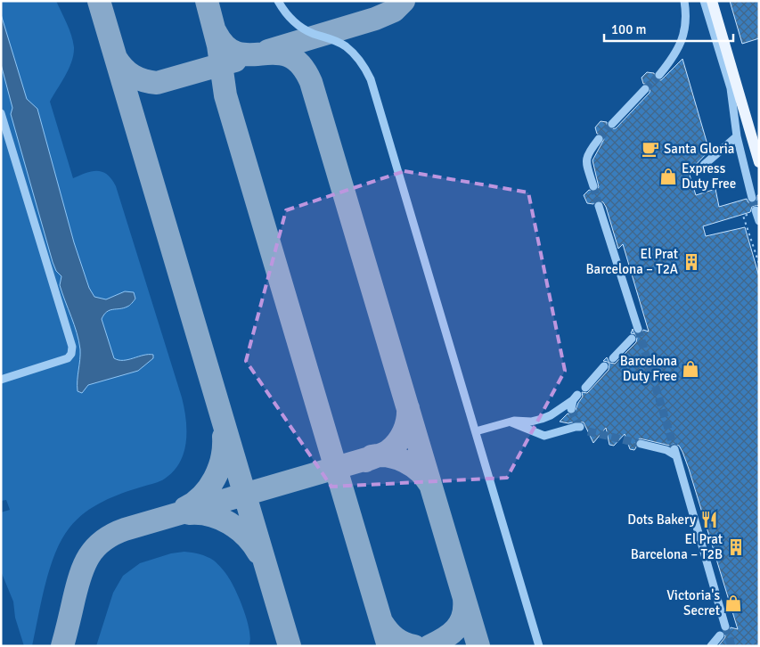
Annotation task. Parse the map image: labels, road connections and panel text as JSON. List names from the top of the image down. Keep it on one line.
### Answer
{"places":{"cafe":["Santa Gloria"],"shop":["Express Duty Free","Barcelona Duty Free","Victoria's Secret"],"building":["El Prat Barcelona – T2A","El Prat Barcelona – T2B"],"restaurant":["Dots Bakery"]},"scale_bar":"100 m"}
